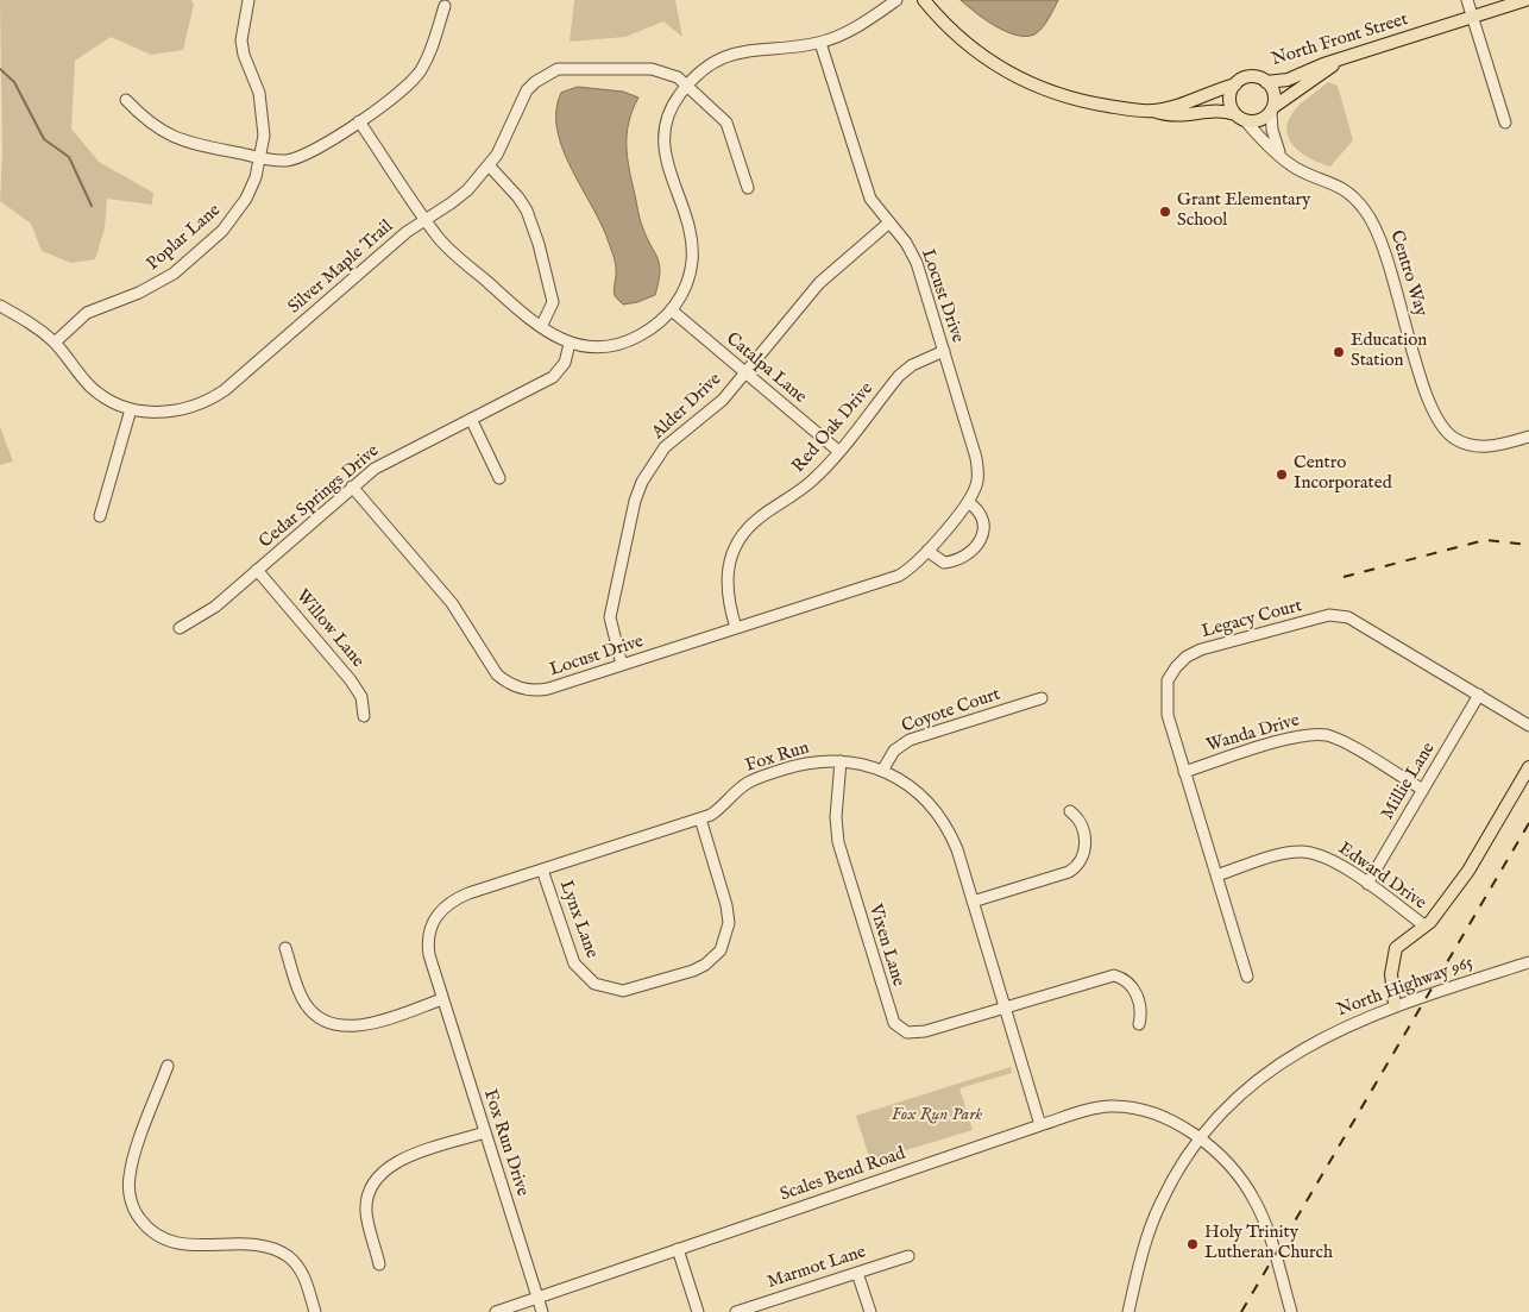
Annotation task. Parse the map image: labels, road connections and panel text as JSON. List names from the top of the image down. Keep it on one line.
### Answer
{"streets":{"main road":["North Front Street"],"street":["Poplar Lane","Silver Maple Trail","Centro Way","Locust Drive","Catalpa Lane","Alder Drive","Red Oak Drive","Cedar Springs Drive","Legacy Court","Willow Lane","Coyote Court","Wanda Drive","Fox Run","Millie Lane","Edward Drive","Lynx Lane","Vixen Lane","North Highway 965","Fox Run Drive","Scales Bend Road","Marmot Lane"]},"crossings":[["North Front Street","Centro Way"],["Poplar Lane","Silver Maple Trail"],["Locust Drive","Alder Drive"],["Locust Drive","Red Oak Drive"],["Locust Drive","Cedar Springs Drive"],["Catalpa Lane","Alder Drive"],["Catalpa Lane","Red Oak Drive"],["Cedar Springs Drive","Willow Lane"],["Legacy Court","Wanda Drive"],["Legacy Court","Millie Lane"],["Legacy Court","Edward Drive"],["Coyote Court","Fox Run"],["Wanda Drive","Millie Lane"],["Fox Run","Lynx Lane"],["Fox Run","Vixen Lane"],["Fox Run","Fox Run Drive"],["Fox Run","Scales Bend Road"],["Millie Lane","Edward Drive"],["North Highway 965","Scales Bend Road"],["Fox Run Drive","Scales Bend Road"]],"parks":["Fox Run Park"],"places":["Grant Elementary School","Education Station","Centro Incorporated","Holy Trinity Lutheran Church"]}
